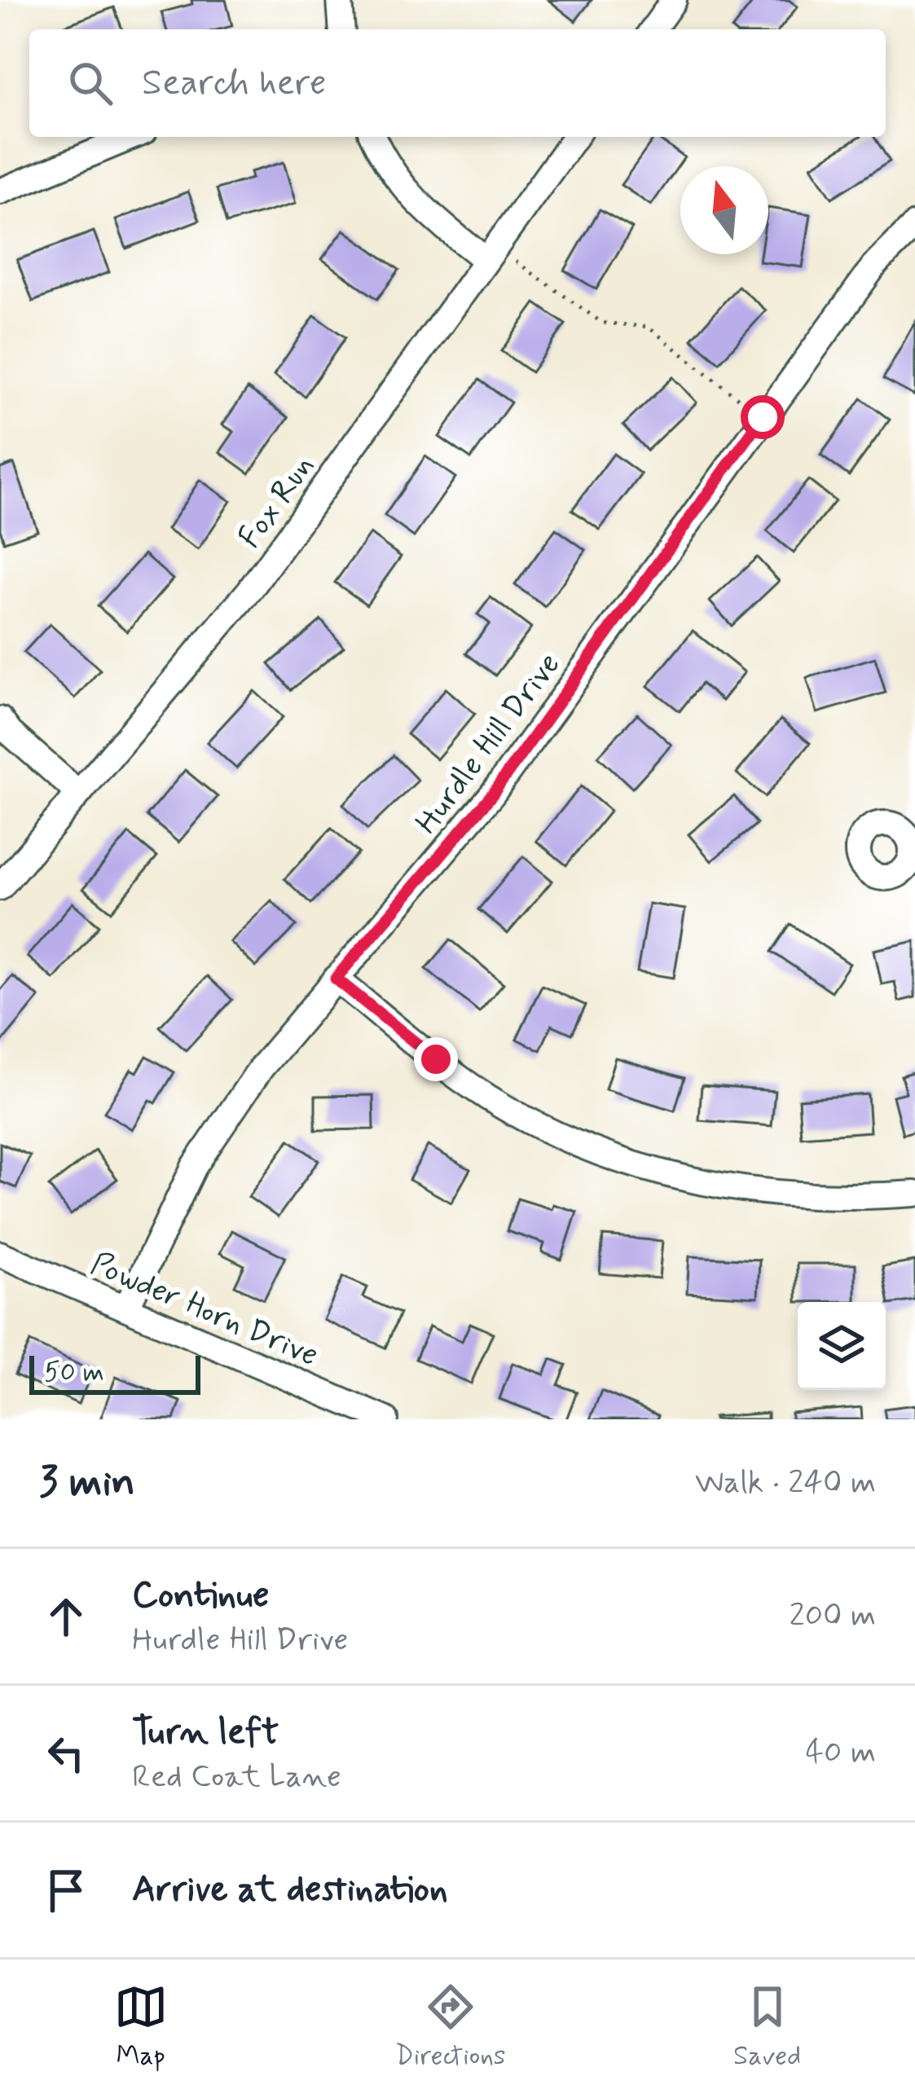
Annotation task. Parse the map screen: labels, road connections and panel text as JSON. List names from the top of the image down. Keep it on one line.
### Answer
{"streets":{"street":["Fox Run","Hurdle Hill Drive","Powder Horn Drive"]},"crossings":[["Hurdle Hill Drive","Powder Horn Drive"]],"scale_bar":"50 m","north":"top","page":{"search":"Search here","scale":"50 m","heading":["3 min","Walk · 240 m"],"list":[["Continue","Hurdle Hill Drive","200 m"],["Turn left","Red Coat Lane","40 m"],"Arrive at destination"],"nav":["Map","Directions","Saved"]}}
